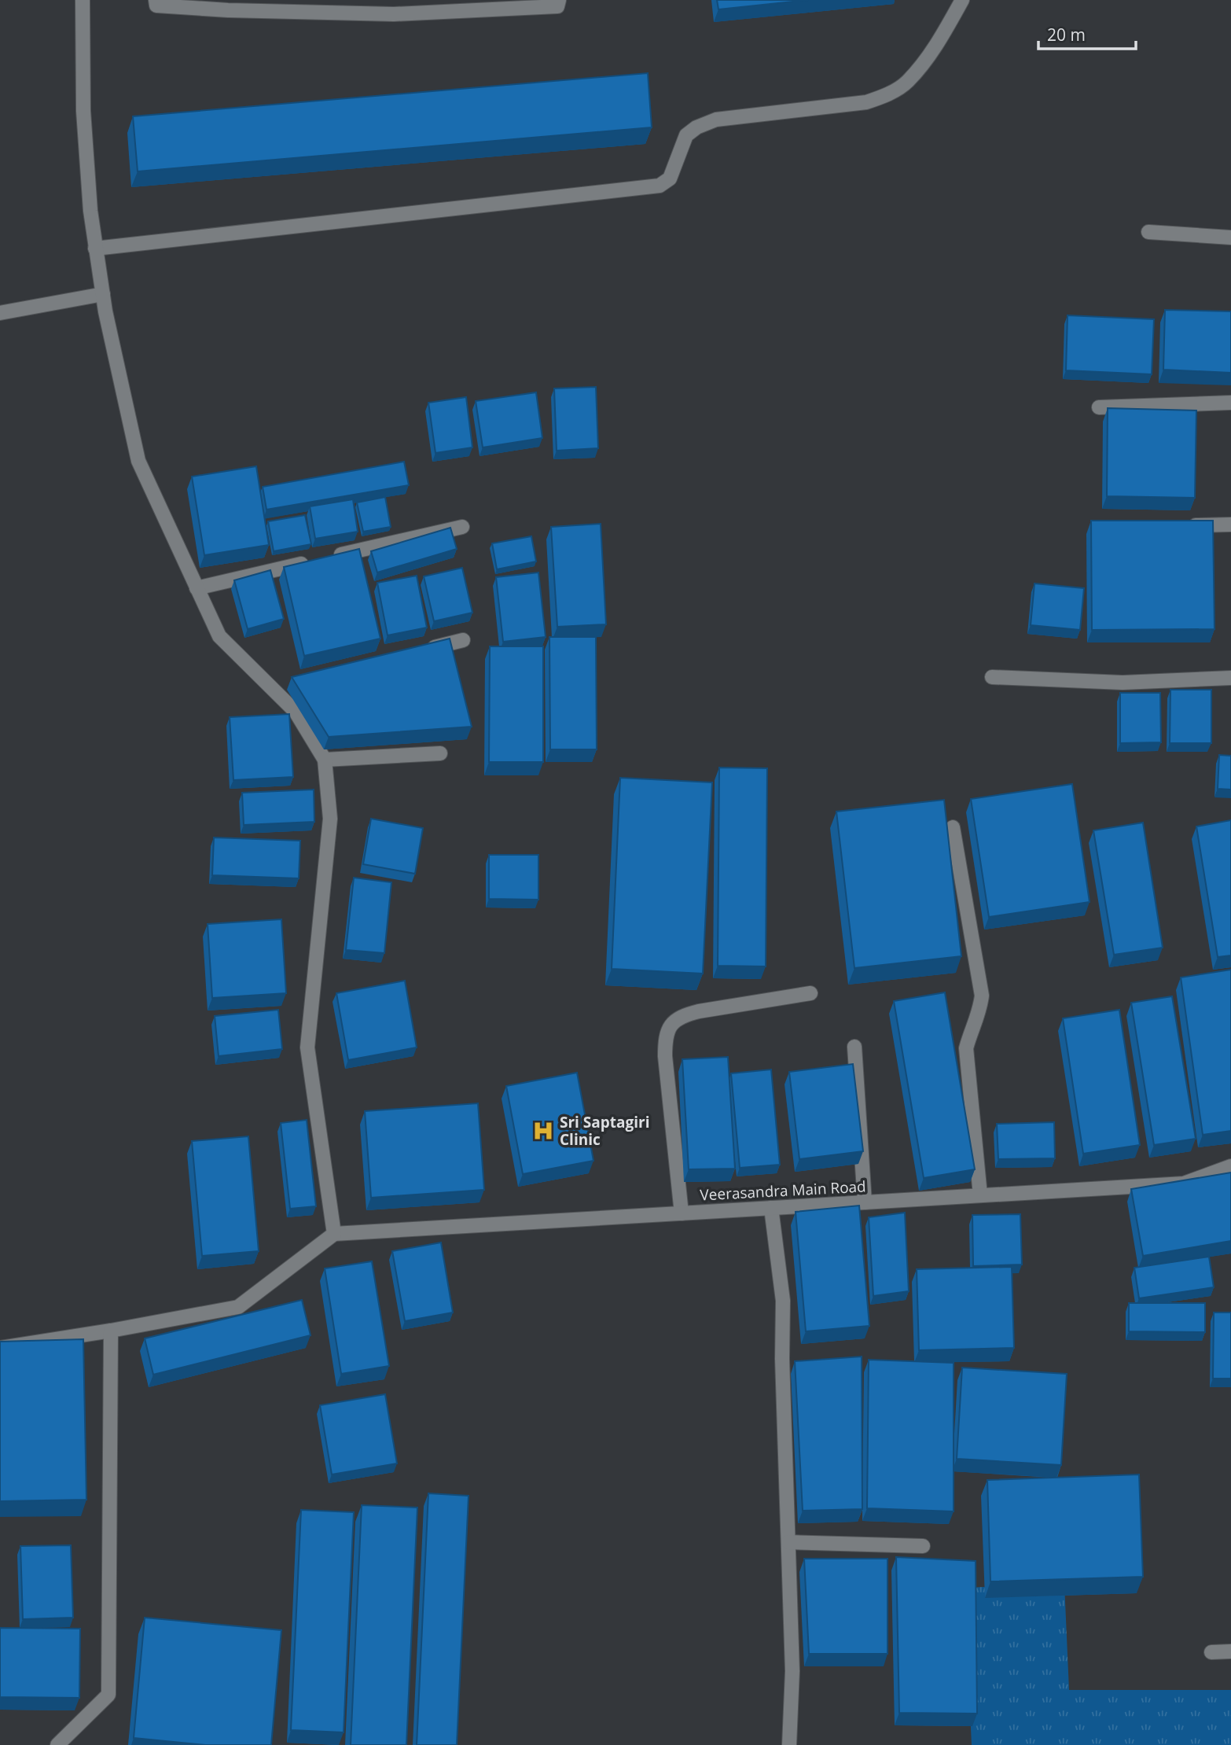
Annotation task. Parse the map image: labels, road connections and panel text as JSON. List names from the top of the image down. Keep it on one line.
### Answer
{"streets":{"street":["Veerasandra Main Road"]},"places":{"hospital":["Sri Saptagiri Clinic"]},"scale_bar":"20 m"}
